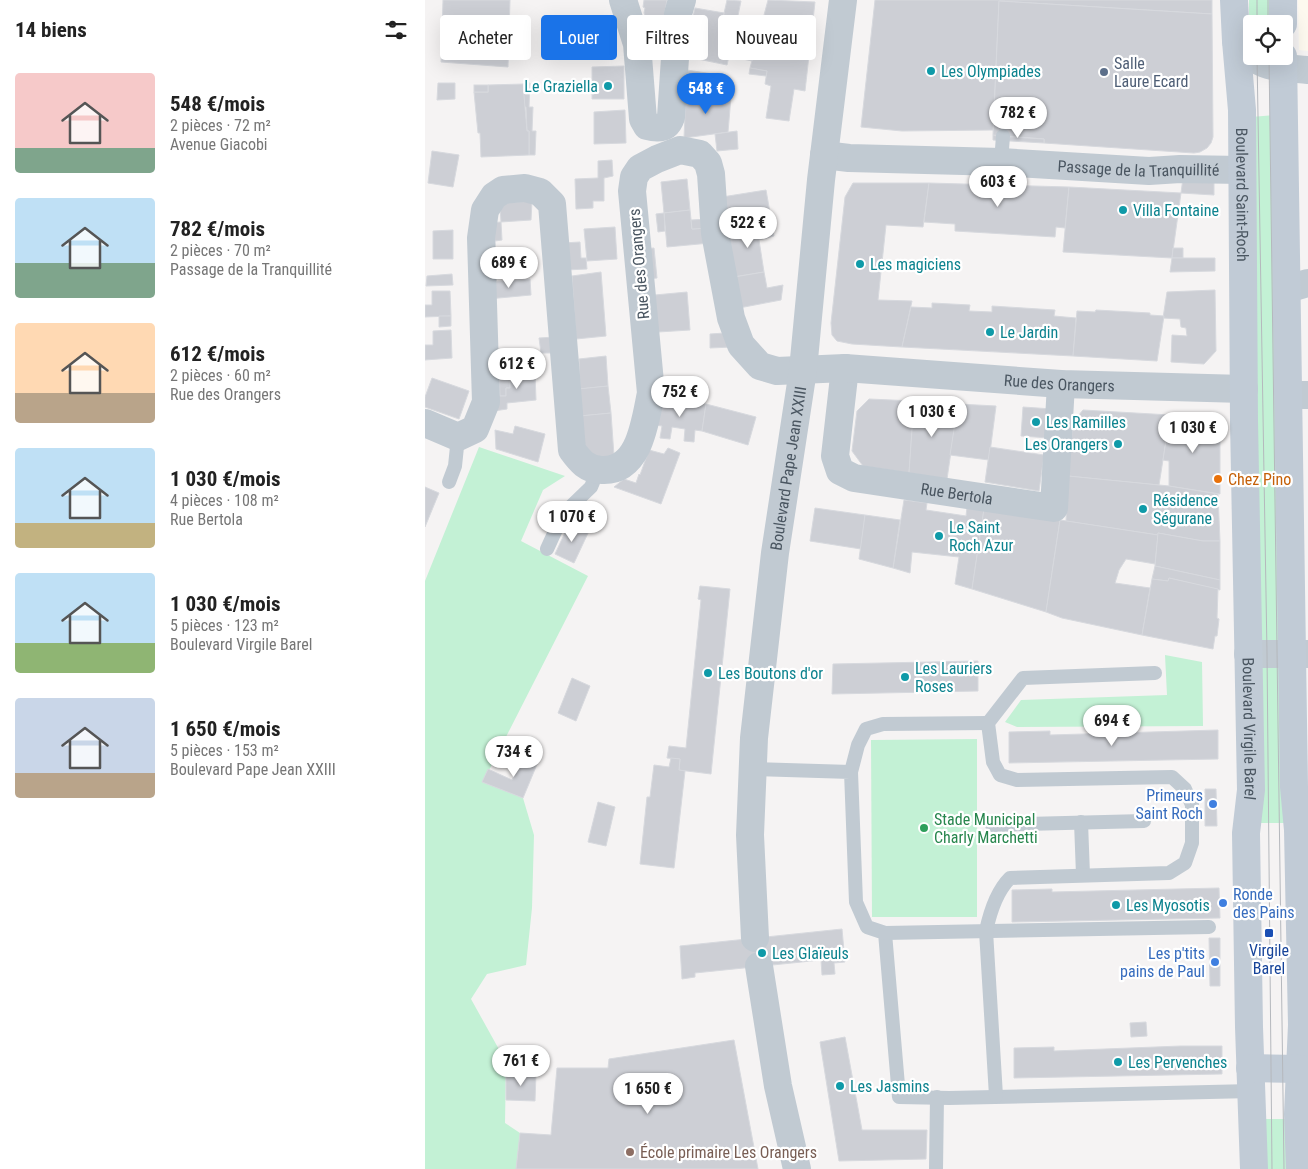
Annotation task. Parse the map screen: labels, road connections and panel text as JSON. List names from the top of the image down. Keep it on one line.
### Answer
{"streets":{"main road":["Boulevard Saint-Roch","Boulevard Virgile Barel"],"street":["Passage de la Tranquillité","Rue des Orangers","Boulevard Pape Jean XXIII","Rue Bertola"]},"crossings":[["Passage de la Tranquillité","Boulevard Saint-Roch"],["Passage de la Tranquillité","Boulevard Pape Jean XXIII"],["Boulevard Saint-Roch","Rue des Orangers"],["Boulevard Saint-Roch","Boulevard Virgile Barel"],["Rue des Orangers","Boulevard Pape Jean XXIII"],["Rue des Orangers","Rue Bertola"],["Rue des Orangers","Boulevard Virgile Barel"]],"places":{"other":["Les Olympiades","Salle Laure Ecard","Le Graziella","Villa Fontaine","Les magiciens","Le Jardin","Les Ramilles","Les Orangers","Chez Pino","Résidence Ségurane","Le Saint Roch Azur","Les Boutons d'or","Les Lauriers Roses","Primeurs Saint Roch","Stade Municipal Charly Marchetti","Ronde des Pains","Les Myosotis","Les Glaïeuls","Les p'tits pains de Paul","Les Pervenches","Les Jasmins","École primaire Les Orangers"],"transit":["Virgile Barel"]},"page":{"heading":"14 biens","chip":["Acheter","Louer","Filtres","Nouveau"],"list":[{"name":"548 €/mois","note":"2 pièces · 72 m² · Avenue Giacobi"},{"name":"782 €/mois","note":"2 pièces · 70 m² · Passage de la Tranquillité"},{"name":"612 €/mois","note":"2 pièces · 60 m² · Rue des Orangers"},{"name":"1 030 €/mois","note":"4 pièces · 108 m² · Rue Bertola"},{"name":"1 030 €/mois","note":"5 pièces · 123 m² · Boulevard Virgile Barel"},{"name":"1 650 €/mois","note":"5 pièces · 153 m² · Boulevard Pape Jean XXIII"}],"price":["548 €","782 €","603 €","522 €","689 €","612 €","752 €","1 030 €","1 030 €","1 070 €","694 €","734 €","761 €","1 650 €"]}}
